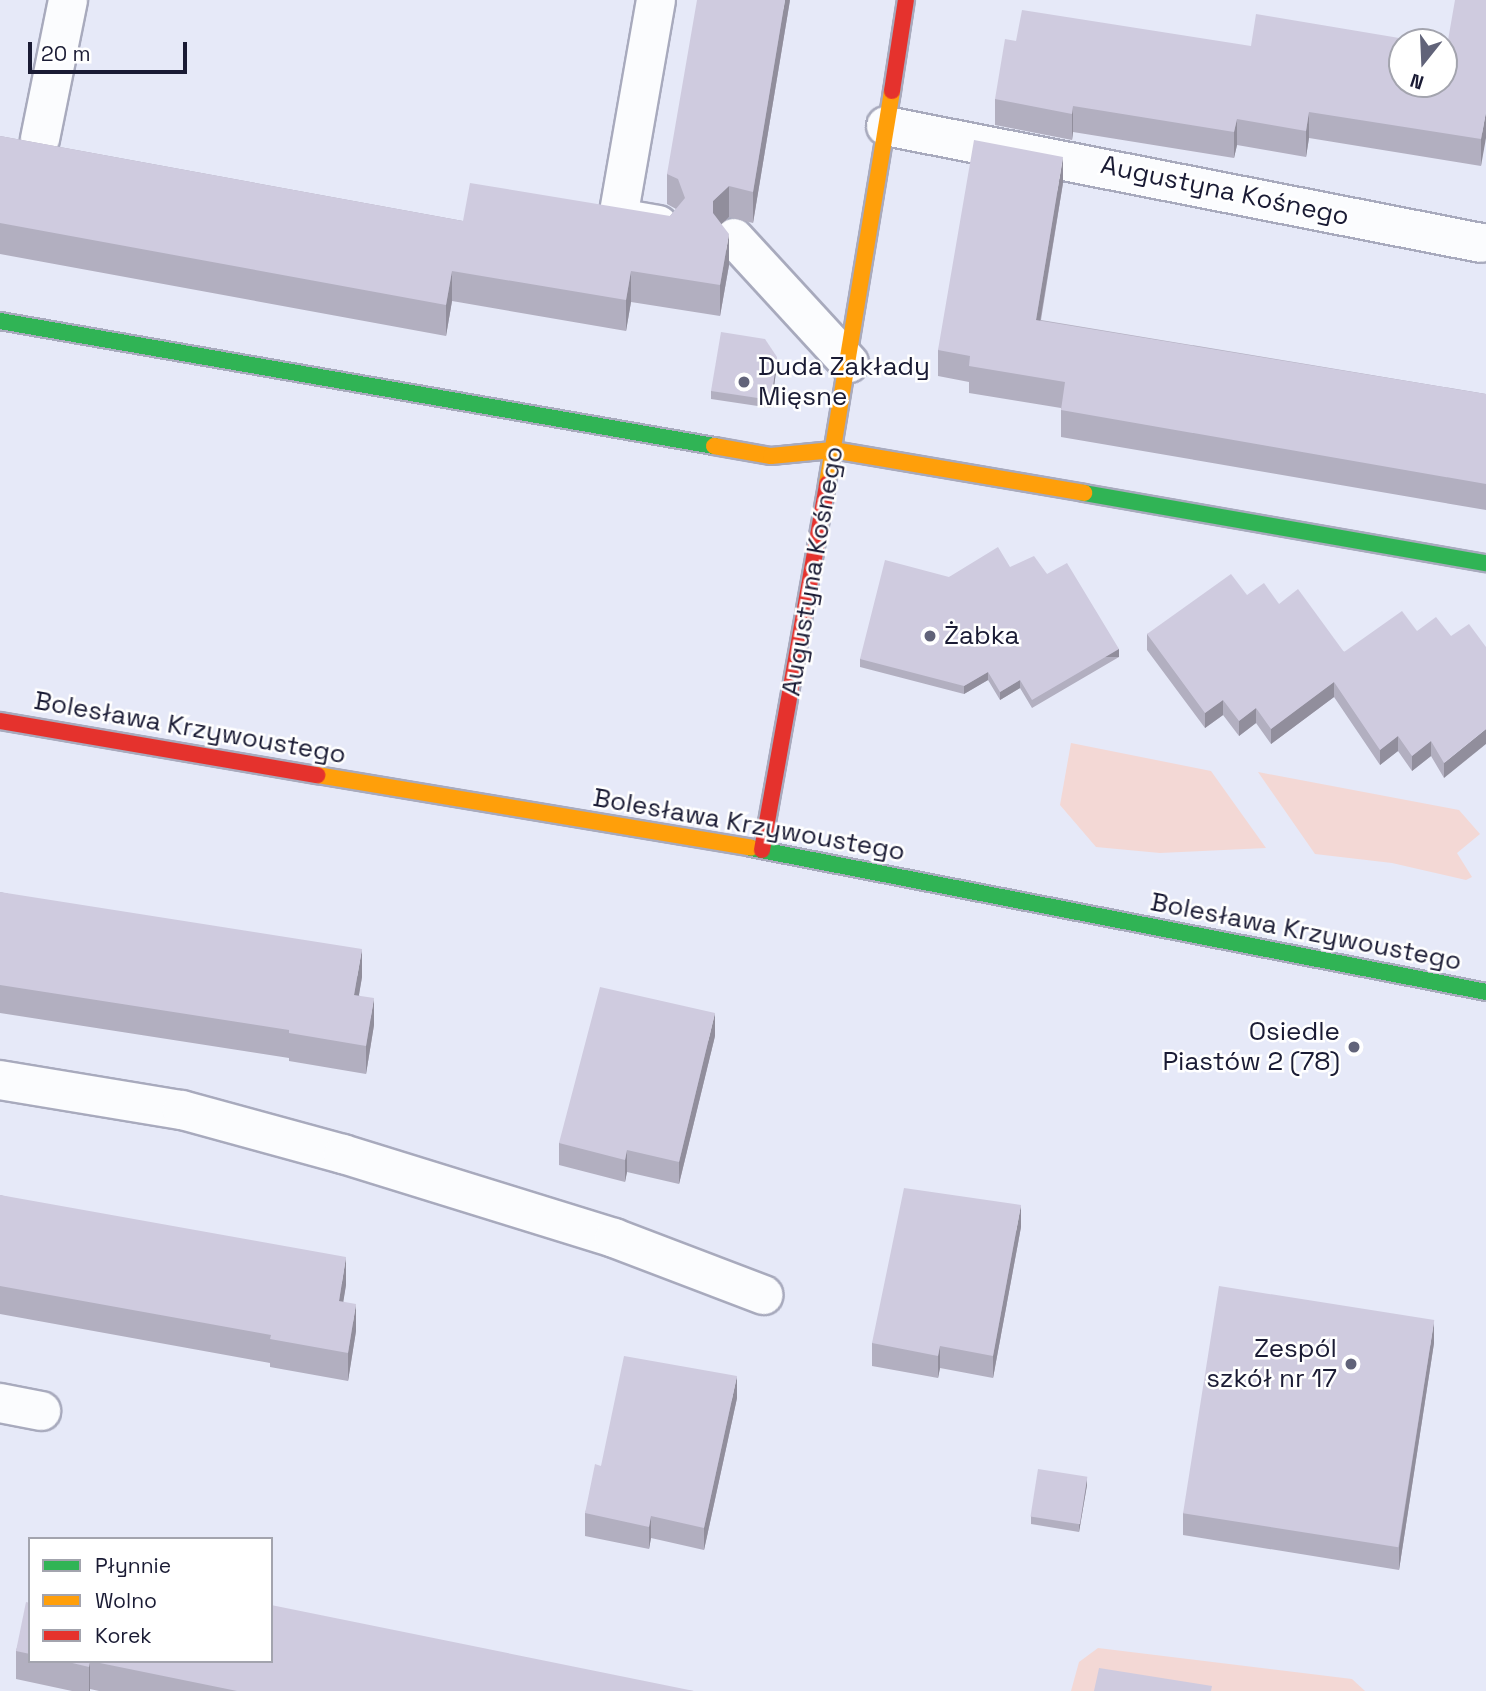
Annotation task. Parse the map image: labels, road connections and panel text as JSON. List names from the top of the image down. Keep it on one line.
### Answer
{"streets":{"street":["Augustyna Kośnego","Bolesława Krzywoustego"]},"crossings":[["Augustyna Kośnego","Bolesława Krzywoustego"]],"places":["Duda Zakłady Mięsne","Żabka","Osiedle Piastów 2 (78)","Zespól szkół nr 17"],"legend":["Płynnie","Wolno","Korek"],"scale_bar":"20 m","north":"bottom"}
